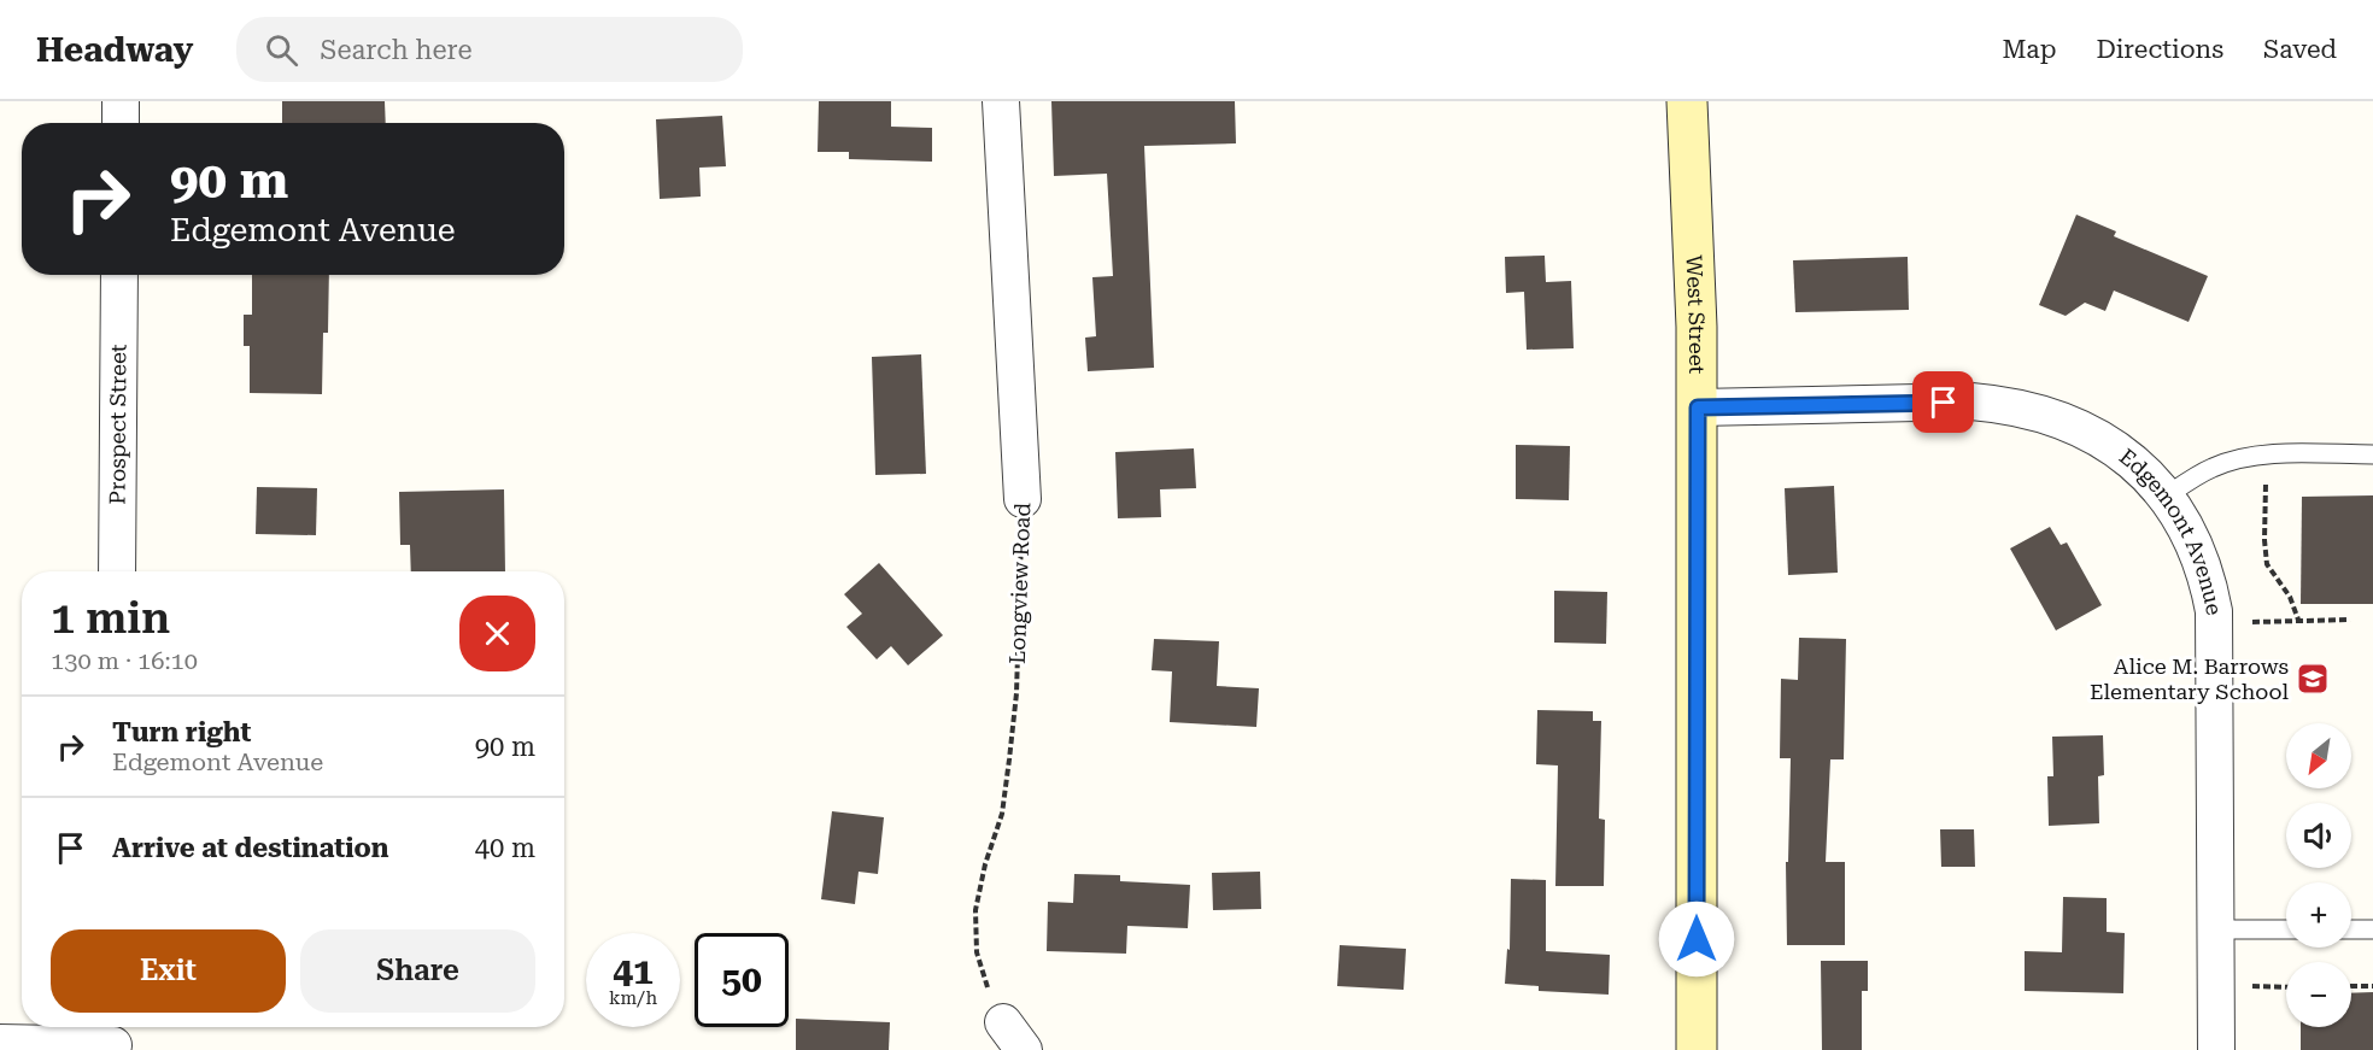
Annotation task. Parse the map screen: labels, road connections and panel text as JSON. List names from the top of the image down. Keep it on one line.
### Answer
{"streets":{"main road":["West Street"],"street":["Prospect Street","Edgemont Avenue","Longview Road"]},"crossings":[["West Street","Edgemont Avenue"]],"places":{"school or university":["Alice M. Barrows Elementary School"]},"north":"bottom left","page":{"header":"Headway","search":"Search here","nav":["Map","Directions","Saved"],"turn":["90 m","Edgemont Avenue"],"heading":["1 min","130 m · 16:10"],"list":[{"name":"Turn right","note":"Edgemont Avenue","value":"90 m"},{"name":"Arrive at destination","value":"40 m"}],"map_buttons":["+","−"],"buttons":["Exit","Share"],"speed":"41 km/h","limit":"50"}}
